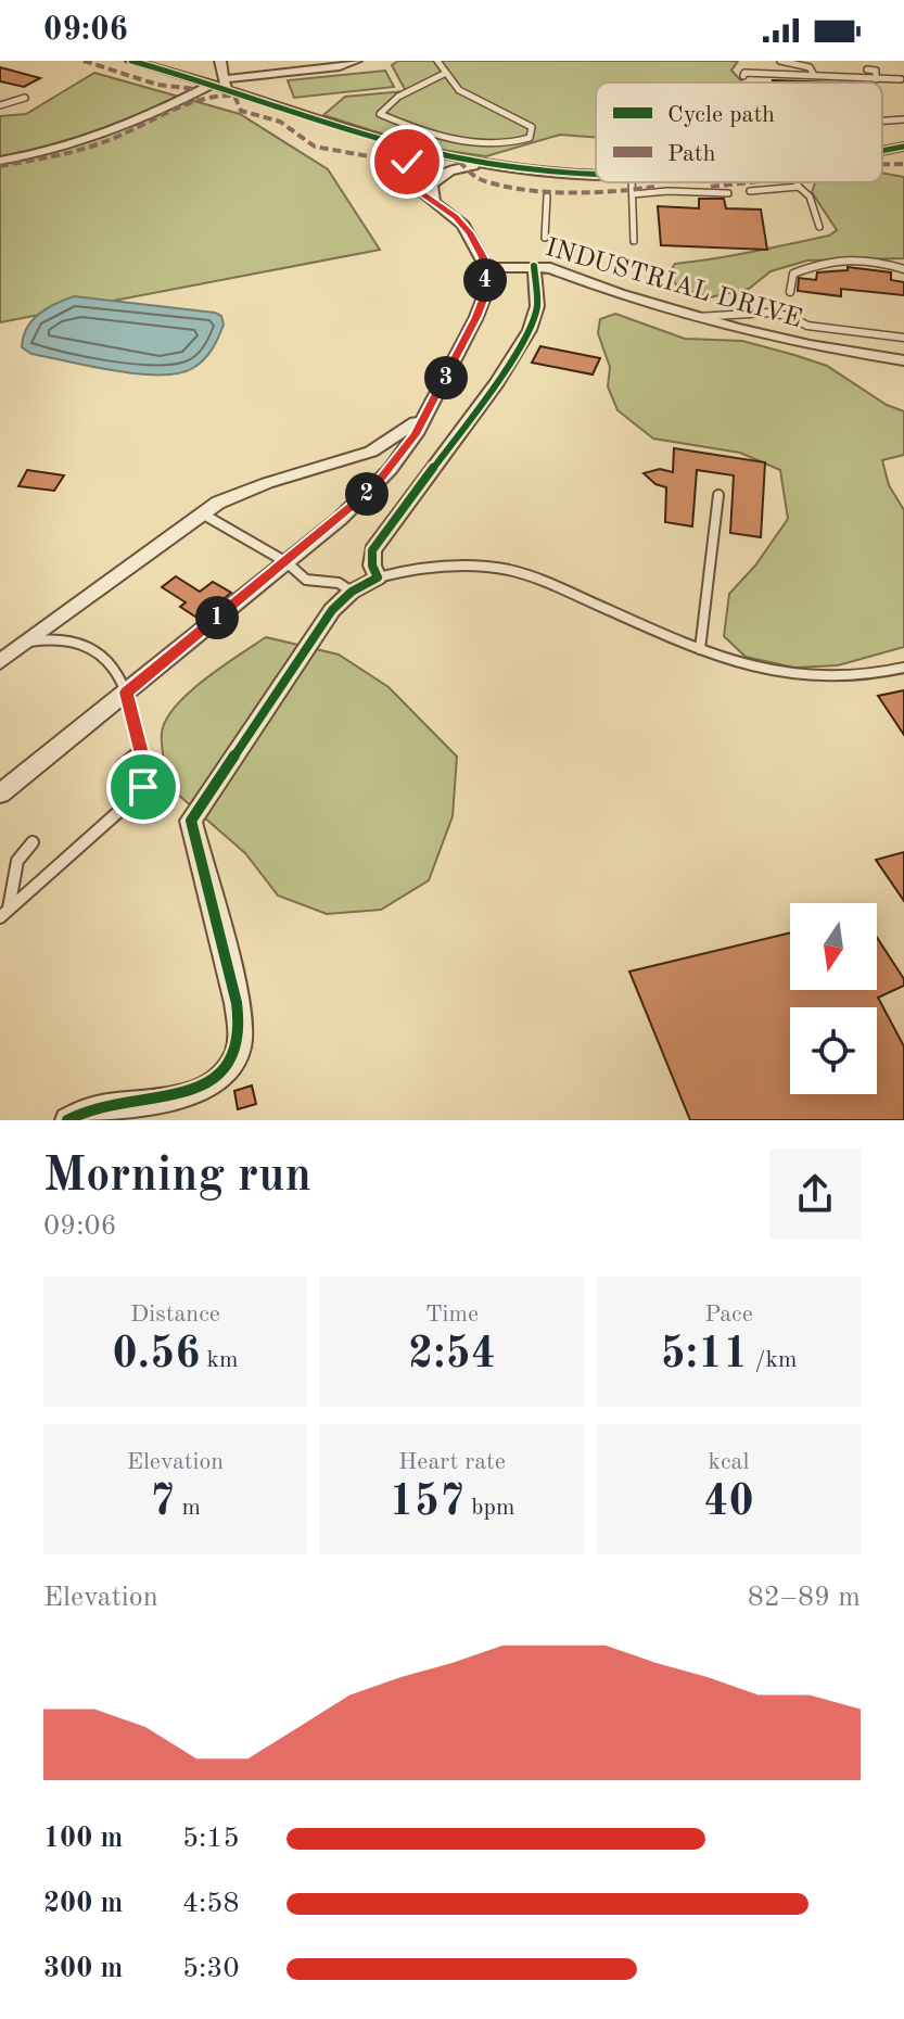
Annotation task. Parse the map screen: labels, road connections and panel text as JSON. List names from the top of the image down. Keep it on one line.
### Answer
{"streets":{"street":["INDUSTRIAL DRIVE"]},"legend":["Cycle path","Path"],"north":"bottom","page":{"status":"09:06","pins":["4","3","2","1"],"heading":["Morning run","09:06"],"stats":[["Distance","0.56 km"],["Time","2:54"],["Pace","5:11 /km"],["Elevation","7 m"],["Heart rate","157 bpm"],["kcal","40"]],"chart":["Elevation","82–89 m"],"list":[{"name":"100 m","note":"5:15"},{"name":"200 m","note":"4:58"},{"name":"300 m","note":"5:30"}]}}
